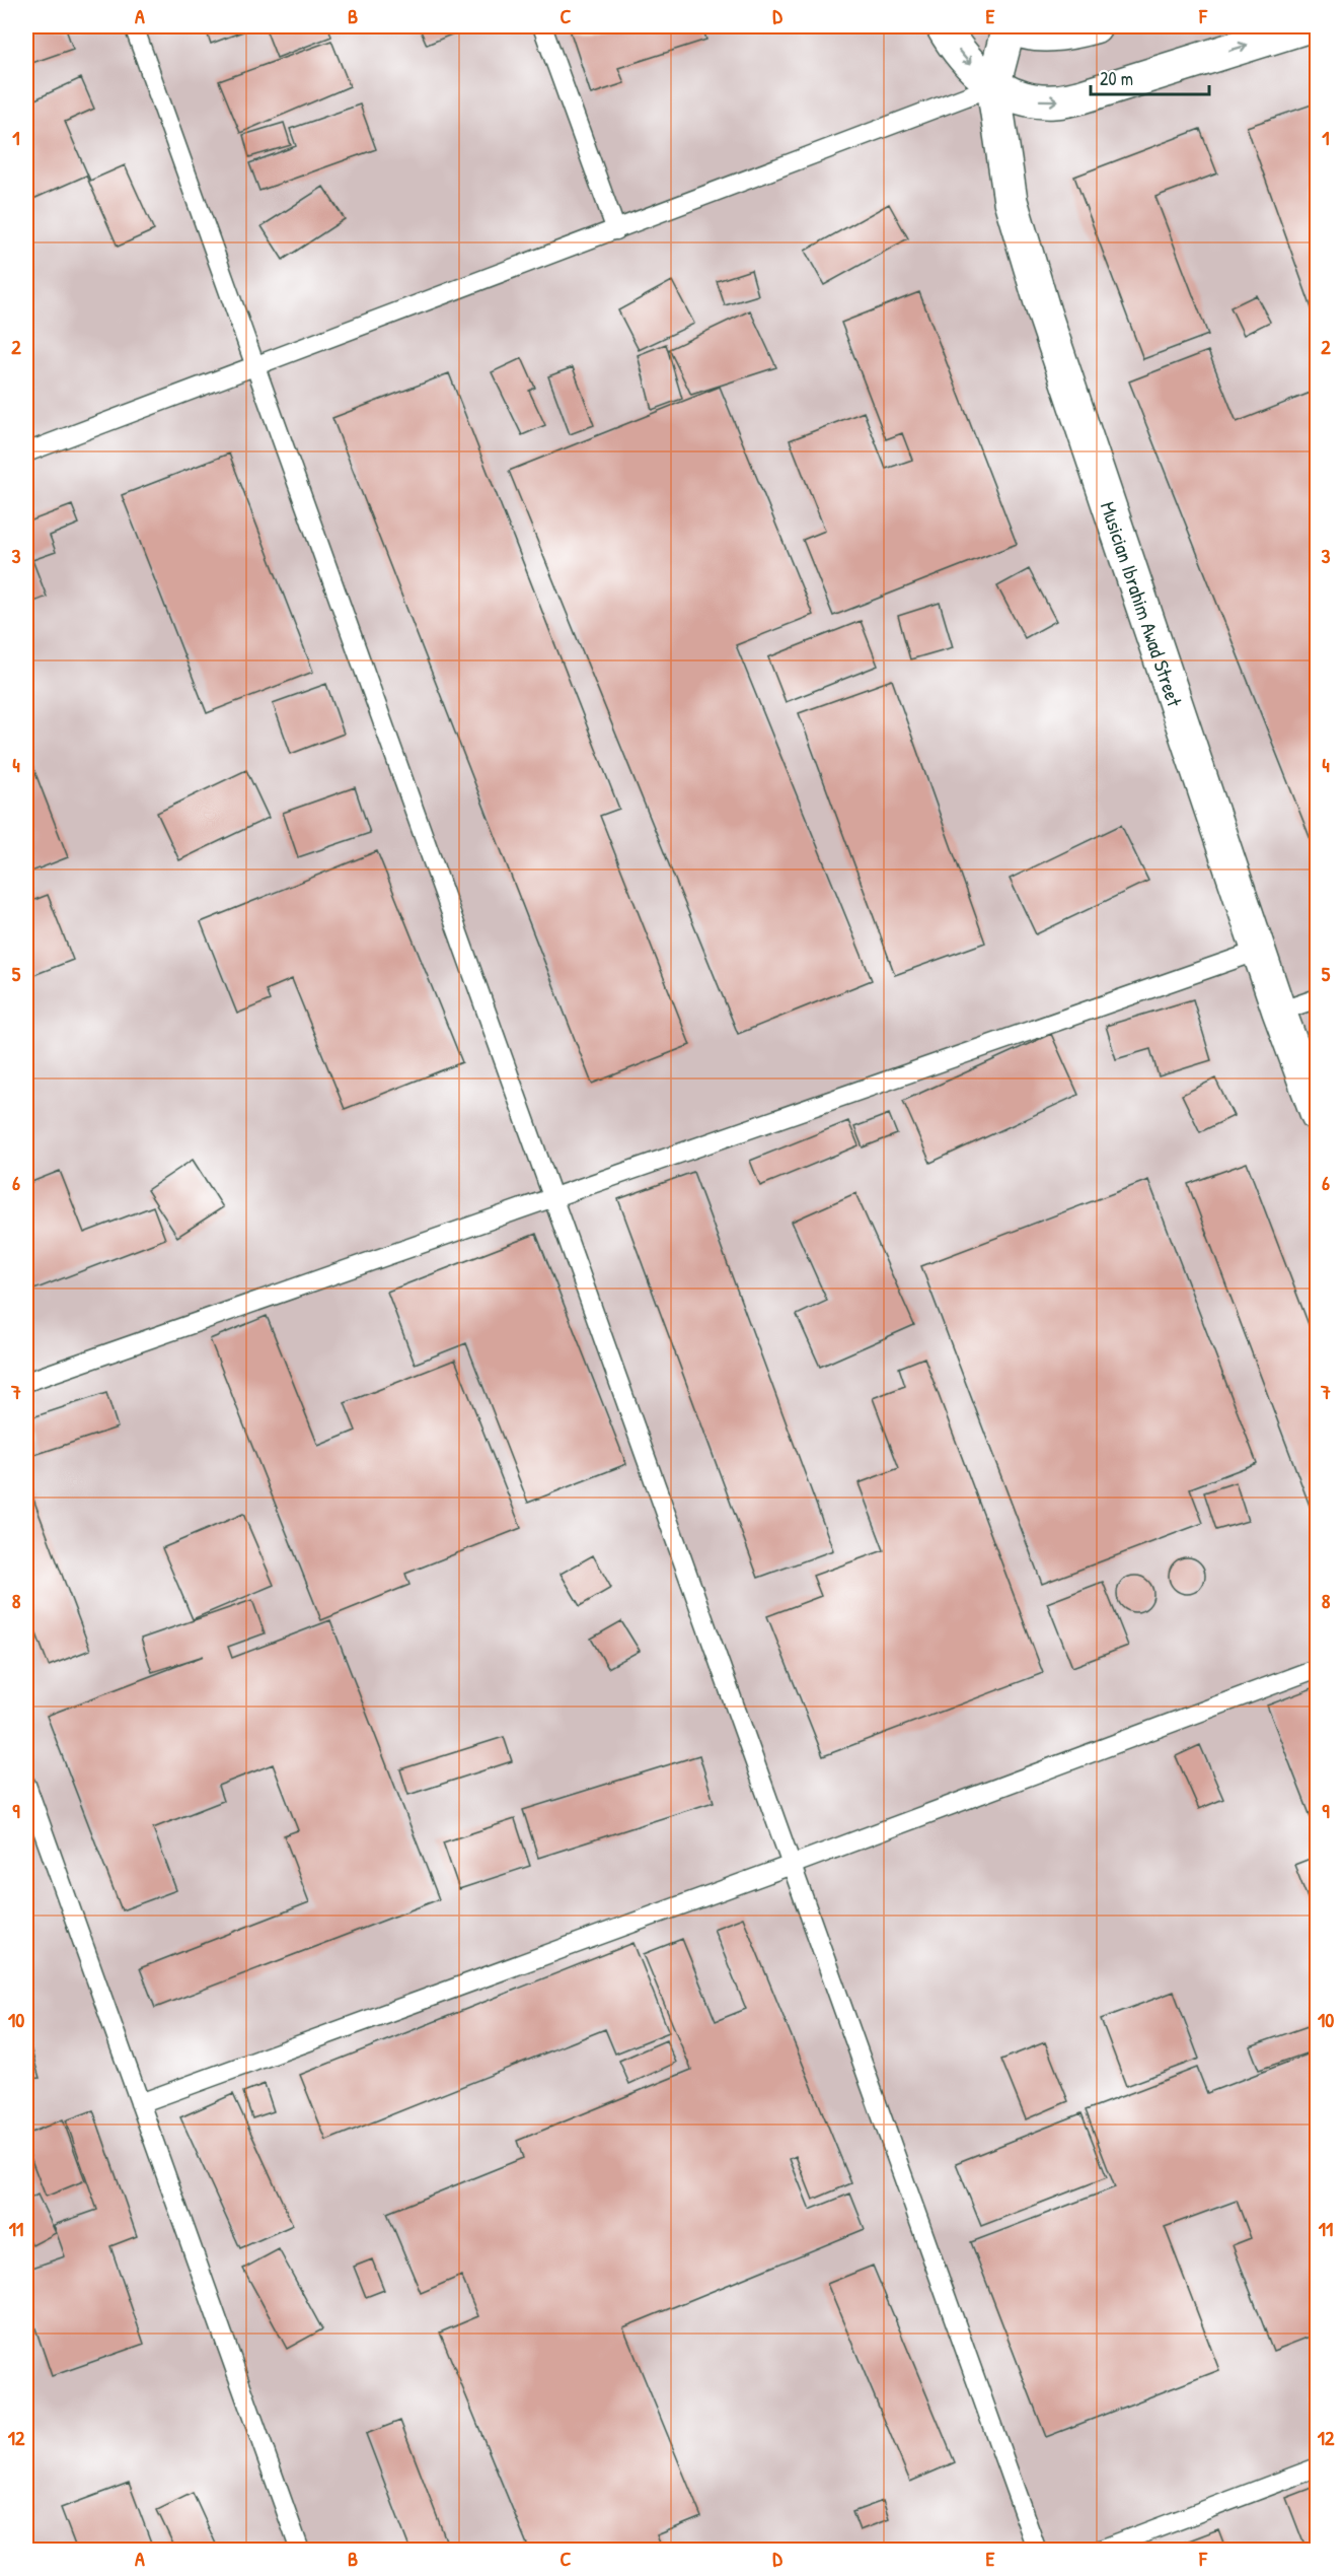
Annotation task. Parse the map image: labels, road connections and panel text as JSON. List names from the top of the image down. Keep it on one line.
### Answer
{"streets":{"street":["Musician Ibrahim Awad Street"]},"scale_bar":"20 m","grid":{"columns":["A","B","C","D","E","F"],"rows":["1","2","3","4","5","6","7","8","9","10","11","12"]}}
